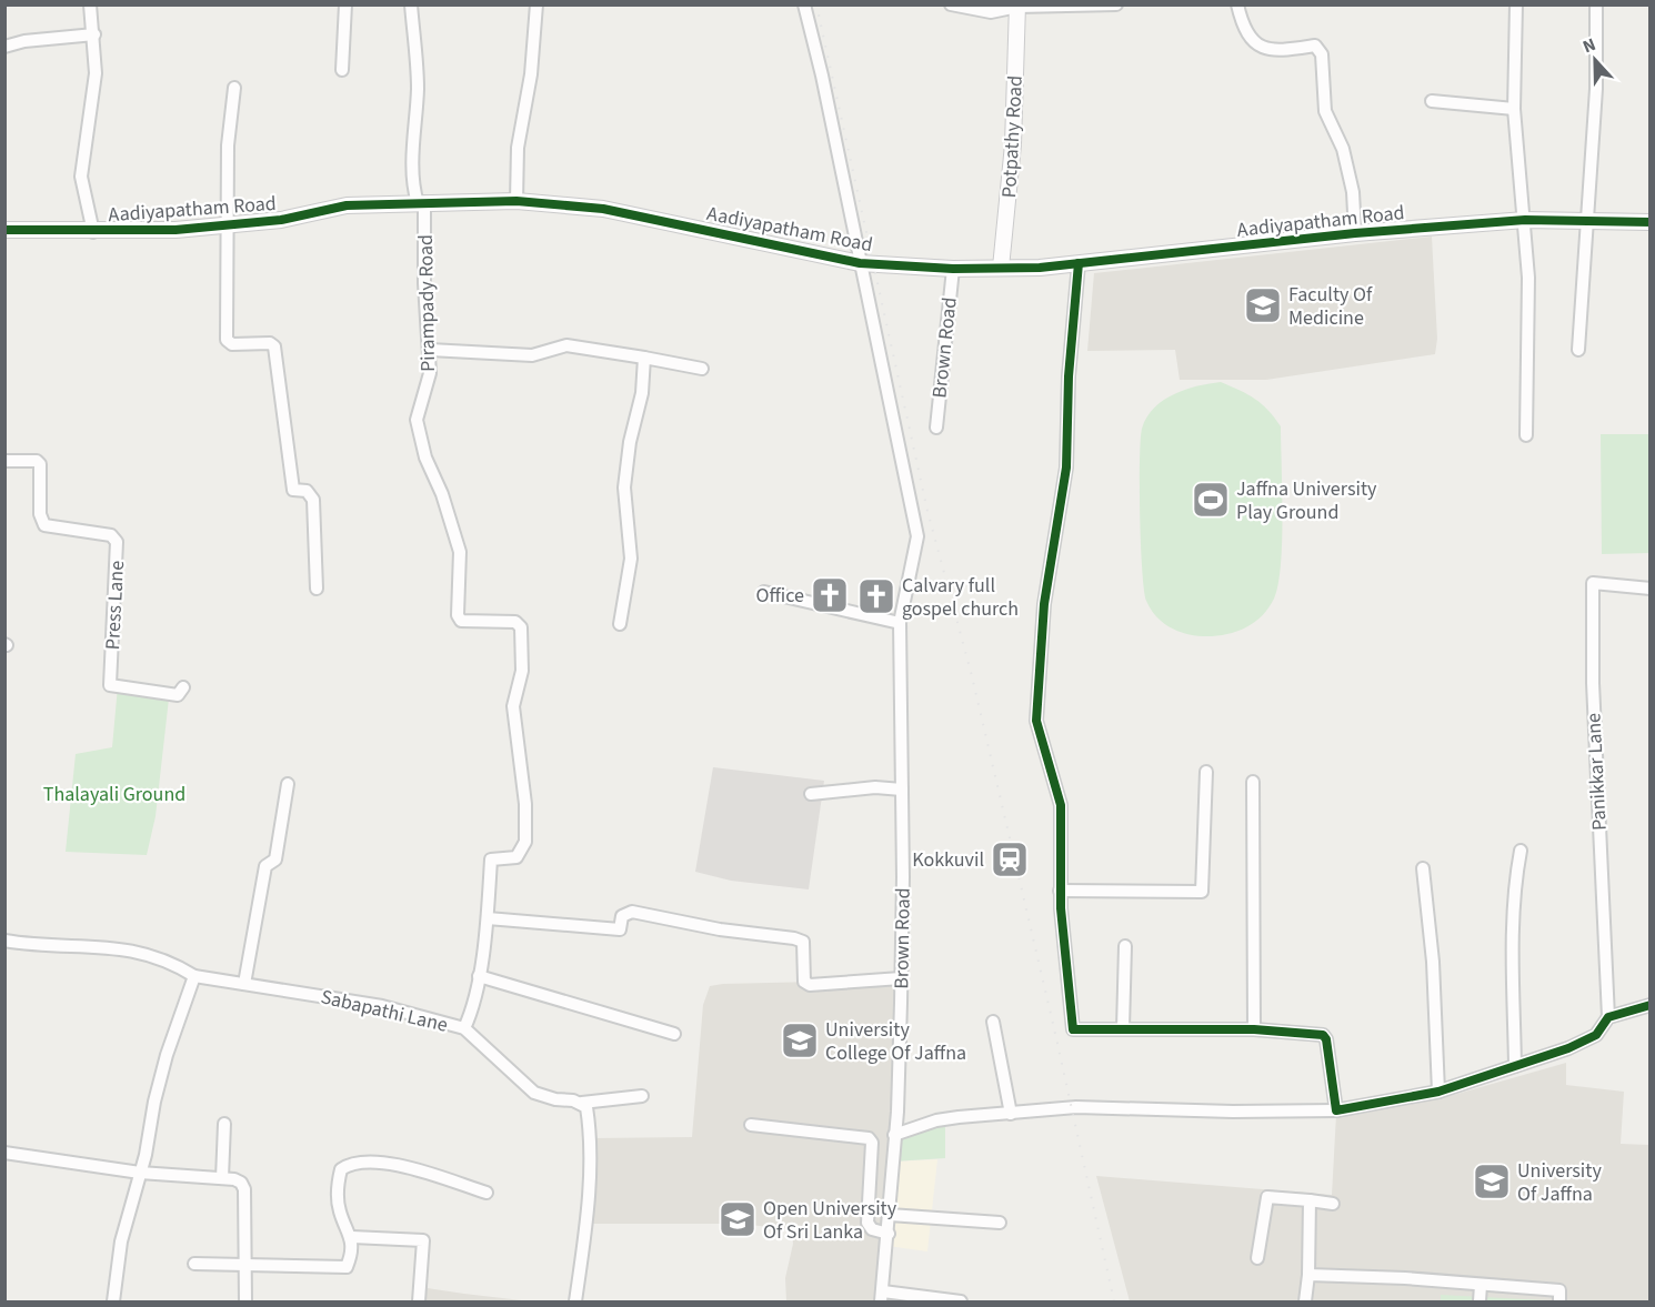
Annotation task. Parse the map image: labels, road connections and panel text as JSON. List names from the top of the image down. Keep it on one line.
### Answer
{"streets":{"street":["Potpathy Road","Aadiyapatham Road","Pirampady Road","Brown Road","Press Lane","Panikkar Lane","Sabapathi Lane"]},"crossings":[["Potpathy Road","Aadiyapatham Road"],["Aadiyapatham Road","Pirampady Road"],["Aadiyapatham Road","Brown Road"],["Pirampady Road","Sabapathi Lane"]],"parks":["Thalayali Ground"],"places":{"school or university":["Faculty Of Medicine","University College Of Jaffna","University Of Jaffna","Open University Of Sri Lanka"],"sports":["Jaffna University Play Ground"],"church":["Office","Calvary full gospel church"],"station":["Kokkuvil"]},"north":"top"}
